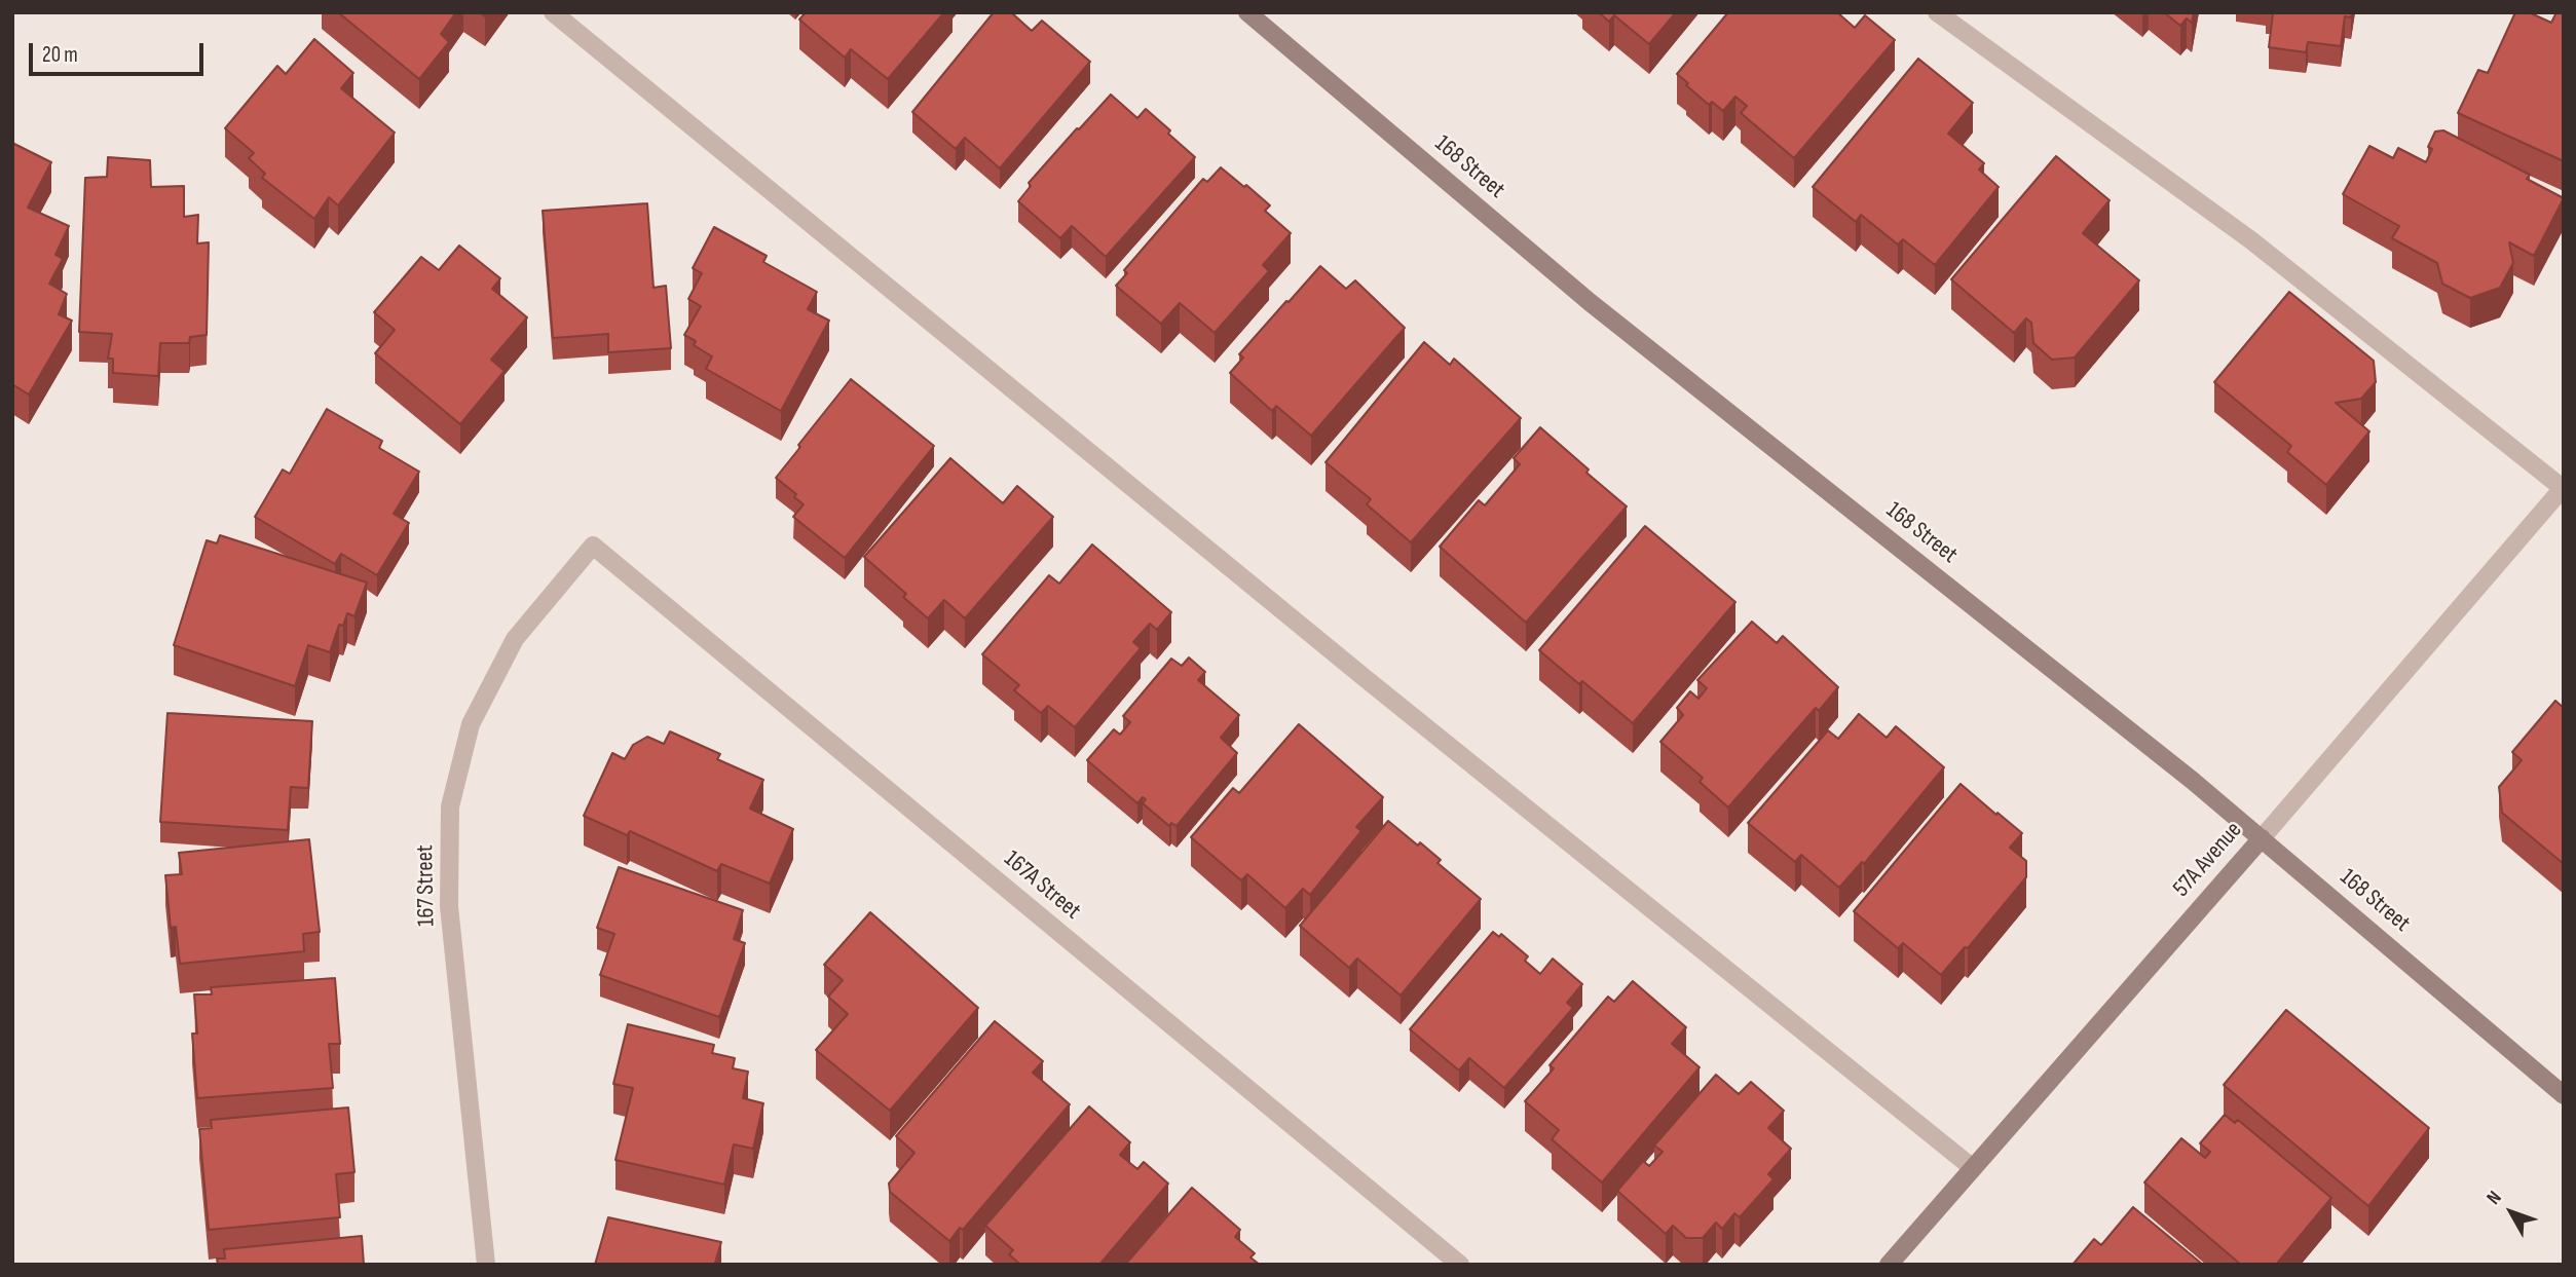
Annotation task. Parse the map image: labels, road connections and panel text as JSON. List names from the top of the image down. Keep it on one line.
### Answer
{"streets":{"main road":["168 Street","57A Avenue"],"street":["167 Street","167A Street"]},"crossings":[["168 Street","57A Avenue"],["167 Street","167A Street"]],"scale_bar":"20 m","north":"top left"}
